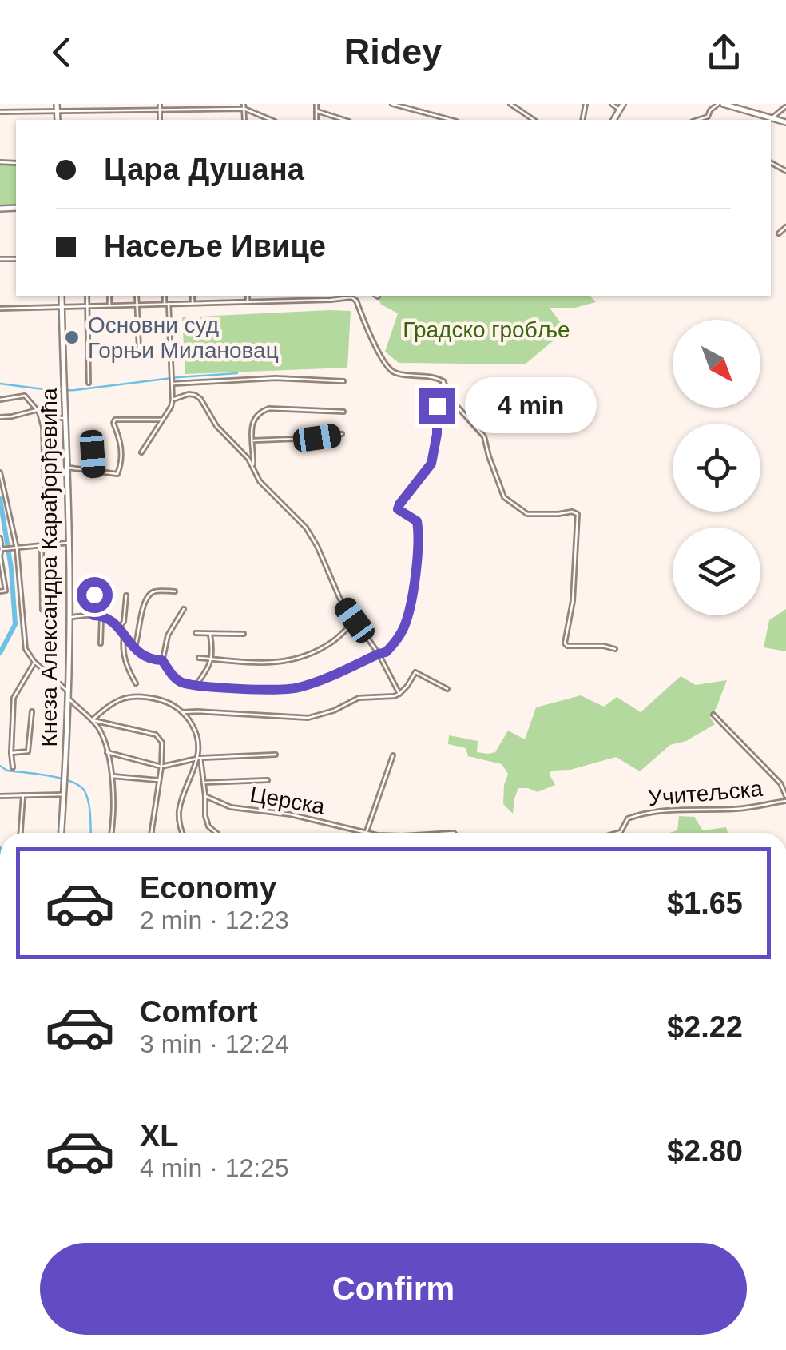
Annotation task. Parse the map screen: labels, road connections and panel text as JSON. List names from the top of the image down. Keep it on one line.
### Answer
{"streets":{"street":["Кнеза Александра Карађорђевића","Учитељска","Церска"]},"parks":["Градско гробље"],"places":["Основни суд Горњи Милановац"],"north":"bottom right","page":{"header":"Ridey","banner":["Цара Душана","Насеље Ивице"],"bubble":"4 min","list":[{"name":"Economy","note":"2 min · 12:23","value":"$1.65"},{"name":"Comfort","note":"3 min · 12:24","value":"$2.22"},{"name":"XL","note":"4 min · 12:25","value":"$2.80"}],"buttons":"Confirm"}}
